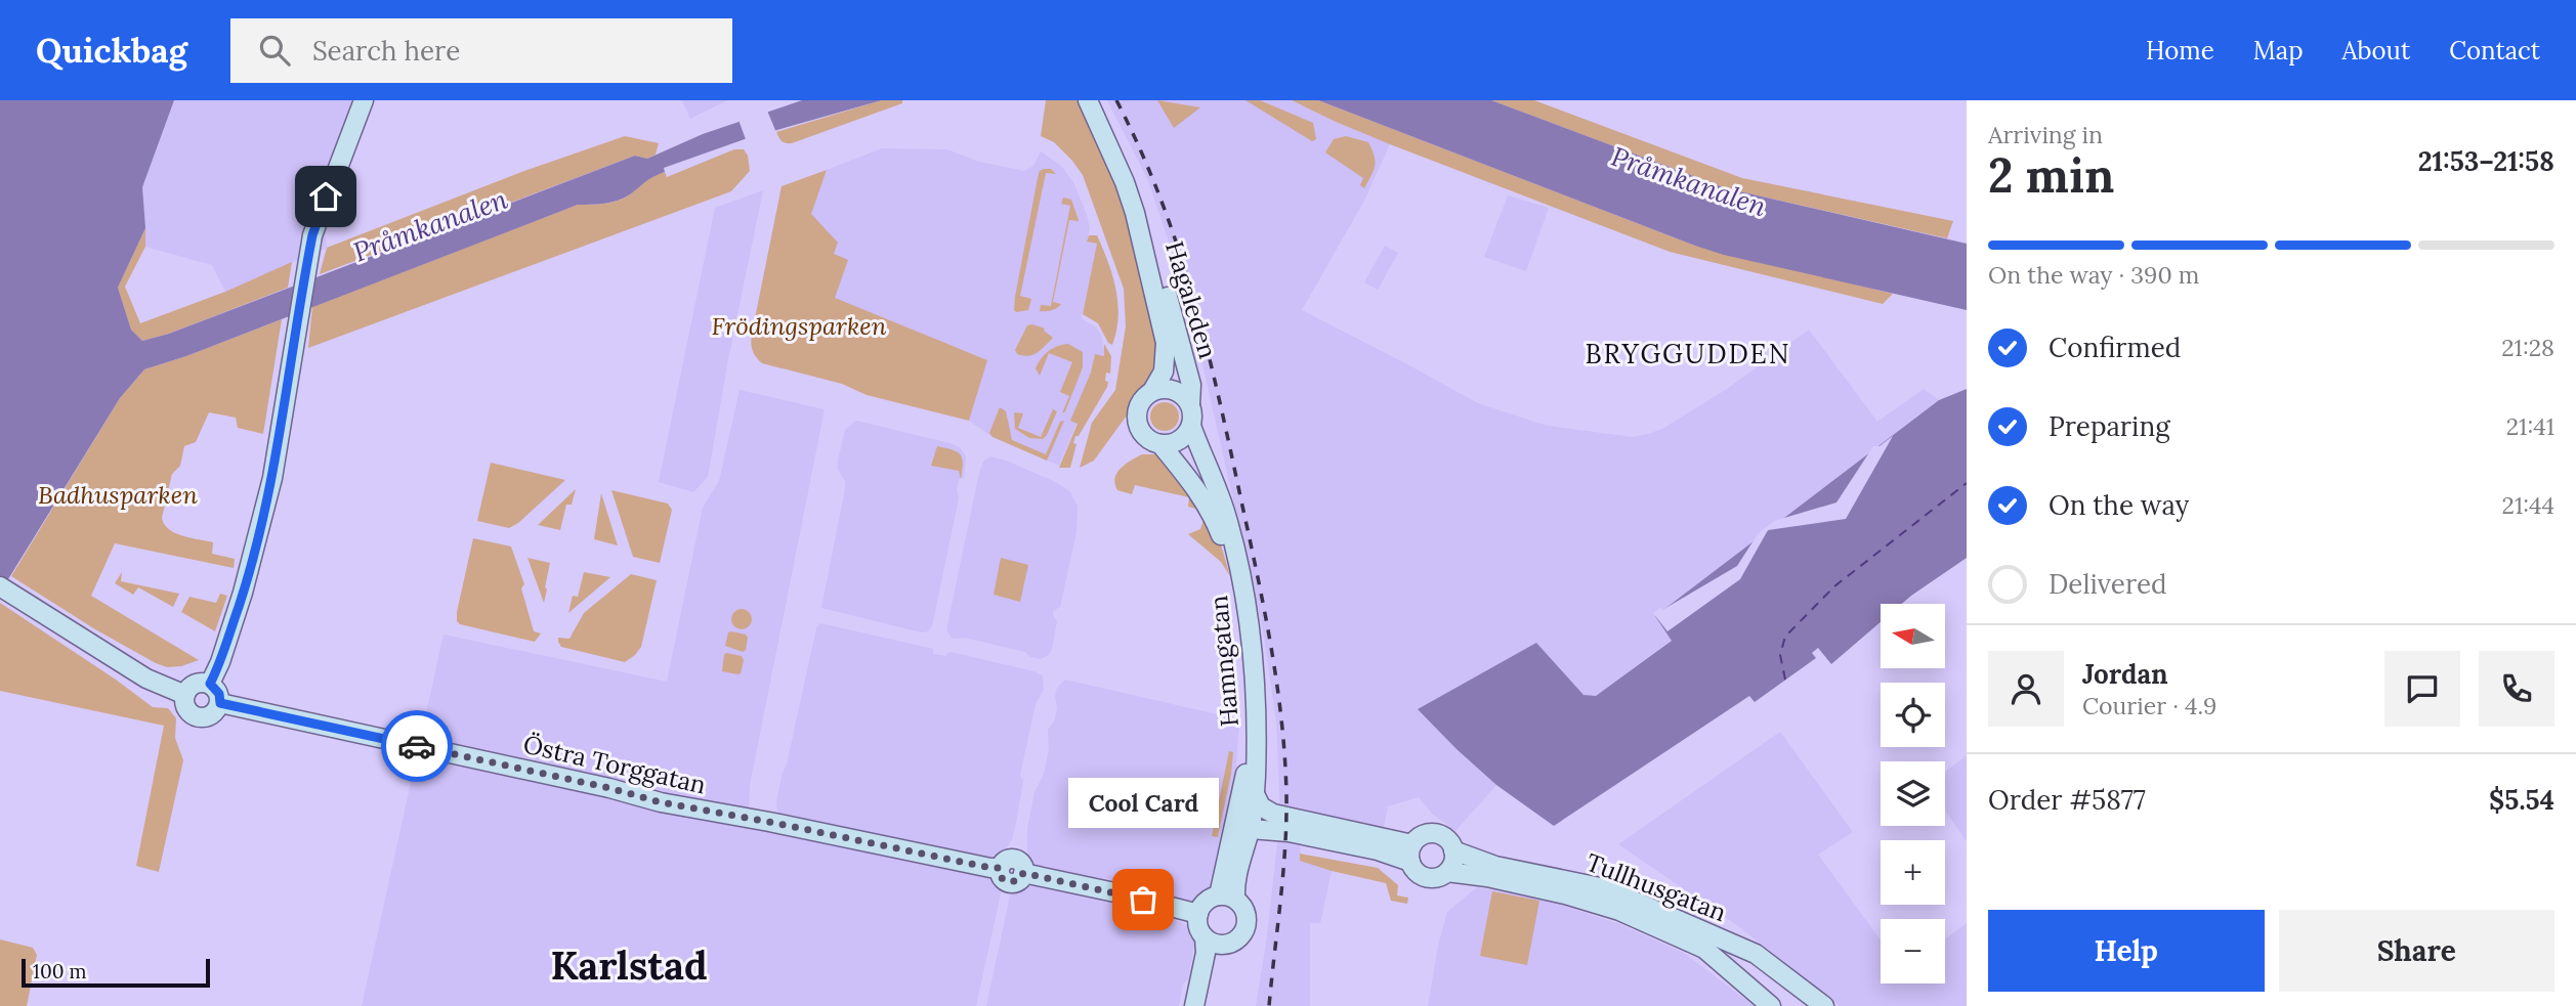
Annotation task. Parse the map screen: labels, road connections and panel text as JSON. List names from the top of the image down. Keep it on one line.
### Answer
{"streets":{"street":["Hagaleden","Hamngatan","Östra Torggatan","Tullhusgatan"]},"crossings":[["Hagaleden","Hamngatan"],["Hamngatan","Östra Torggatan"]],"districts":["BRYGGUDDEN","Karlstad"],"water":["Pråmkanalen"],"parks":["Frödingsparken","Badhusparken"],"places":["Cool Card"],"scale_bar":"100 m","north":"left","page":{"header":"Quickbag","search":"Search here","nav":["Home","Map","About","Contact"],"heading":["2 min","Arriving in","21:53–21:58"],"panel":["Jordan","Courier · 4.9","Order #5877","$5.54"],"bar":"On the way · 390 m","list":[["Confirmed","21:28"],["Preparing","21:41"],["On the way","21:44"],"Delivered"],"map_buttons":["+","−"],"bubble":"Cool Card","buttons":["Help","Share"],"scale":"100 m"}}
